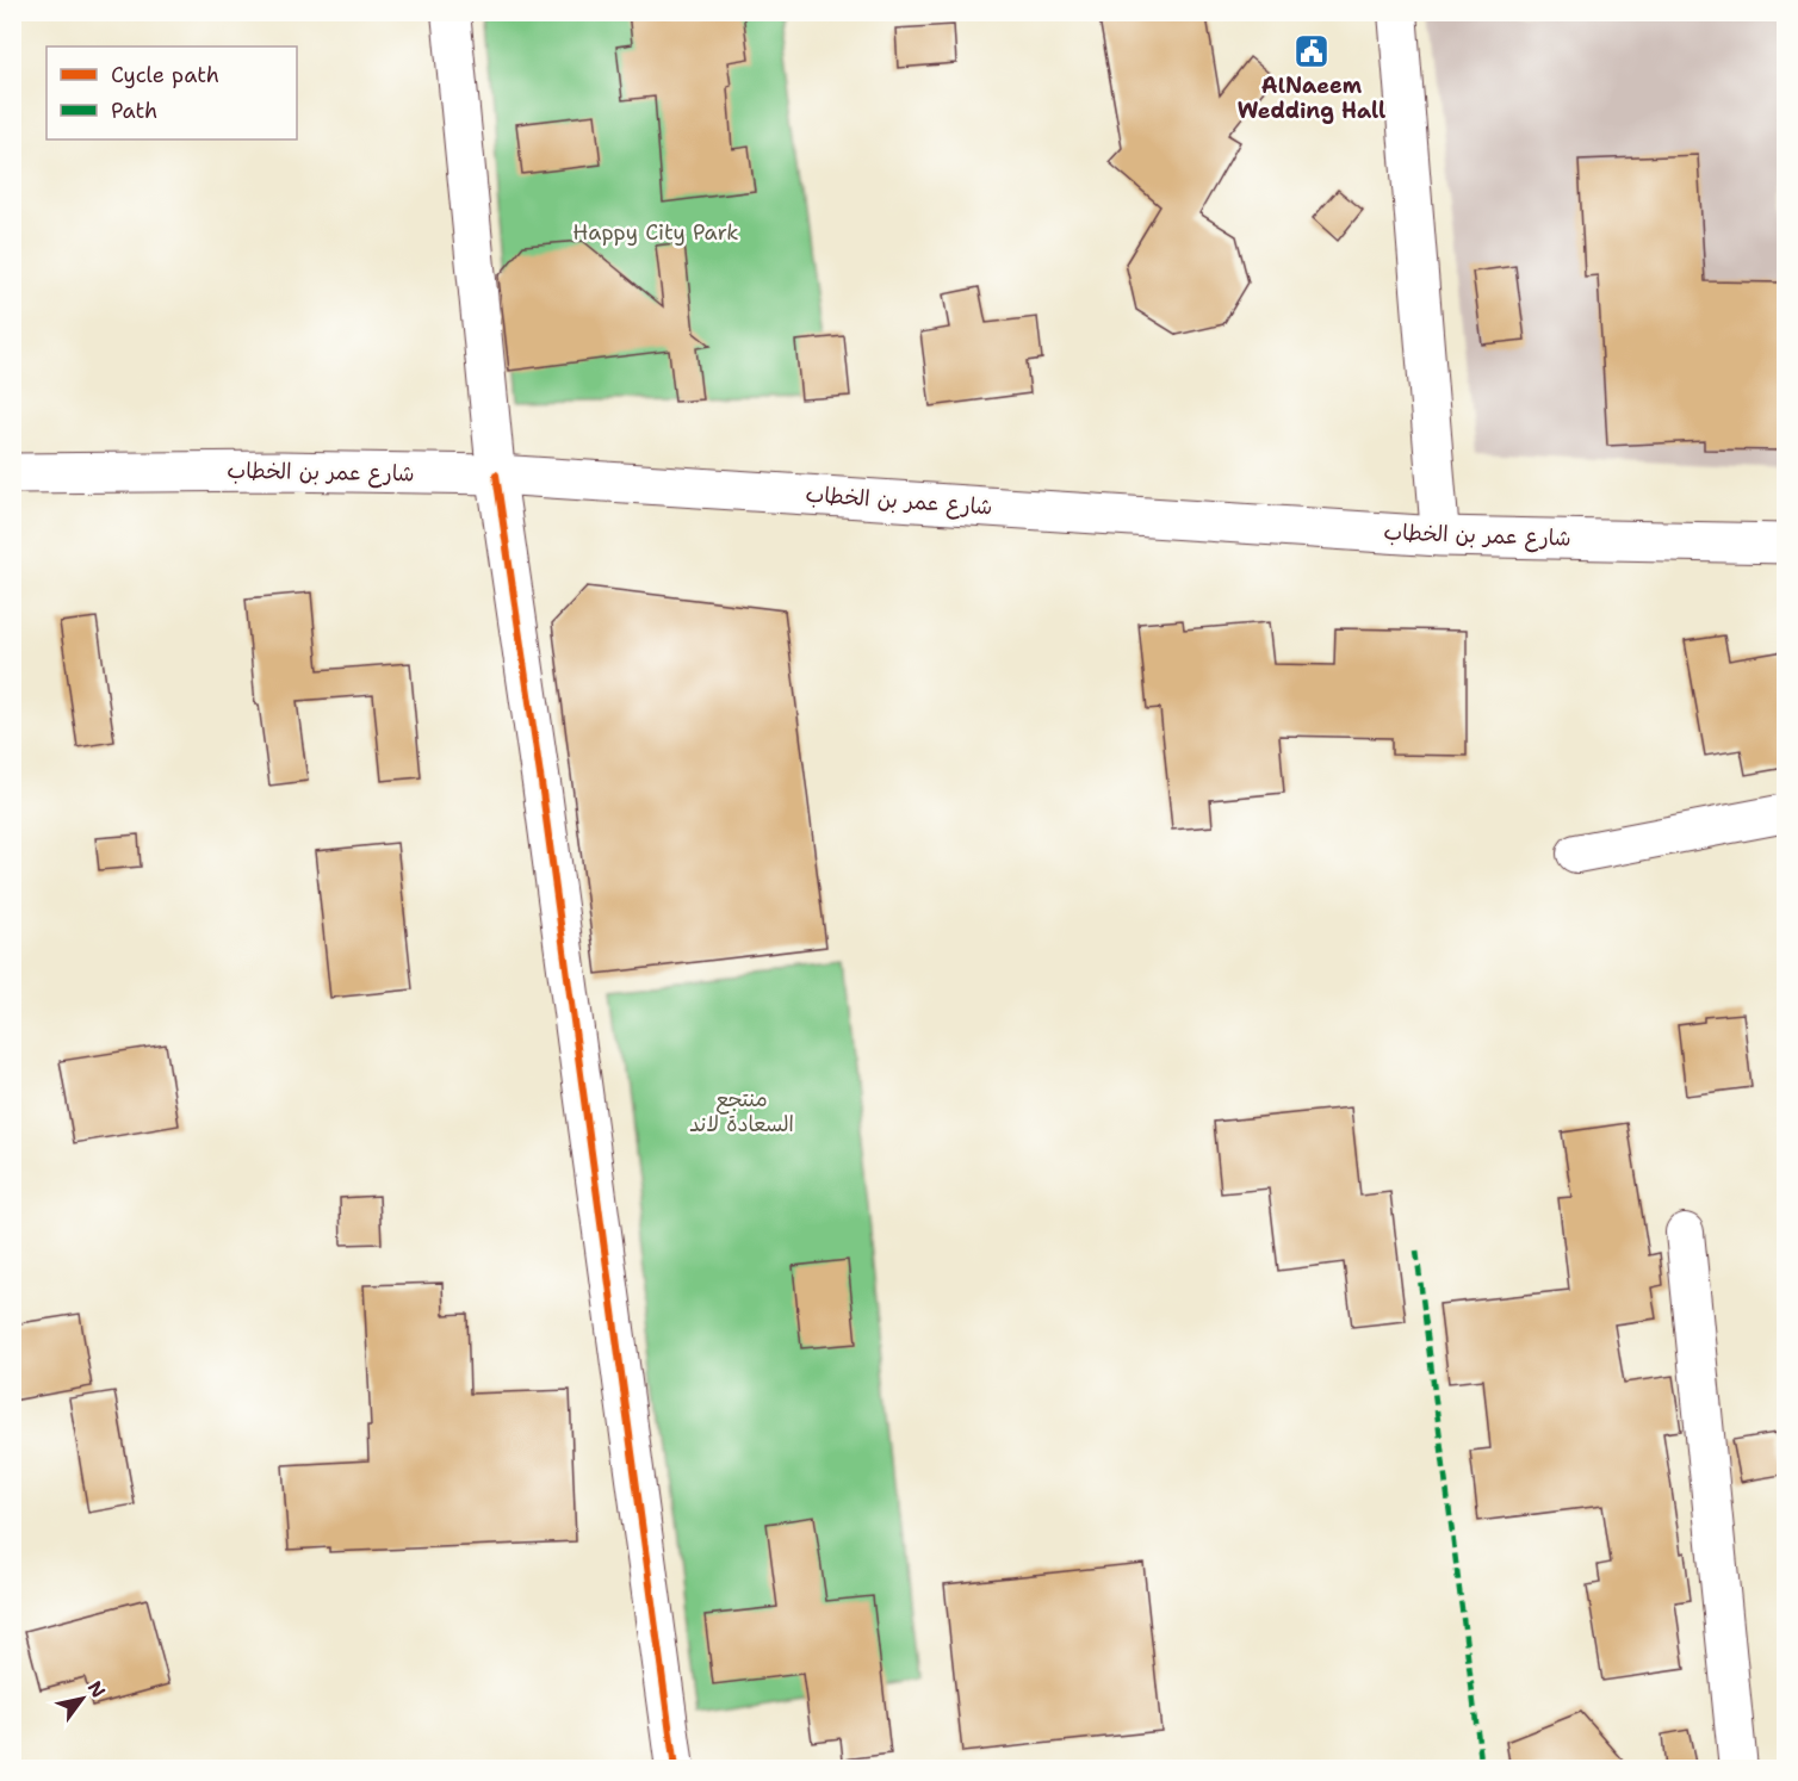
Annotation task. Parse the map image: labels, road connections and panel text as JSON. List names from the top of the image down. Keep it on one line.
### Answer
{"streets":{"main road":["شارع عمر بن الخطاب"]},"parks":["Happy City Park","منتجع السعادة لاند"],"places":{"public building":["AlNaeem Wedding Hall"]},"legend":["Cycle path","Path"],"north":"top right"}
